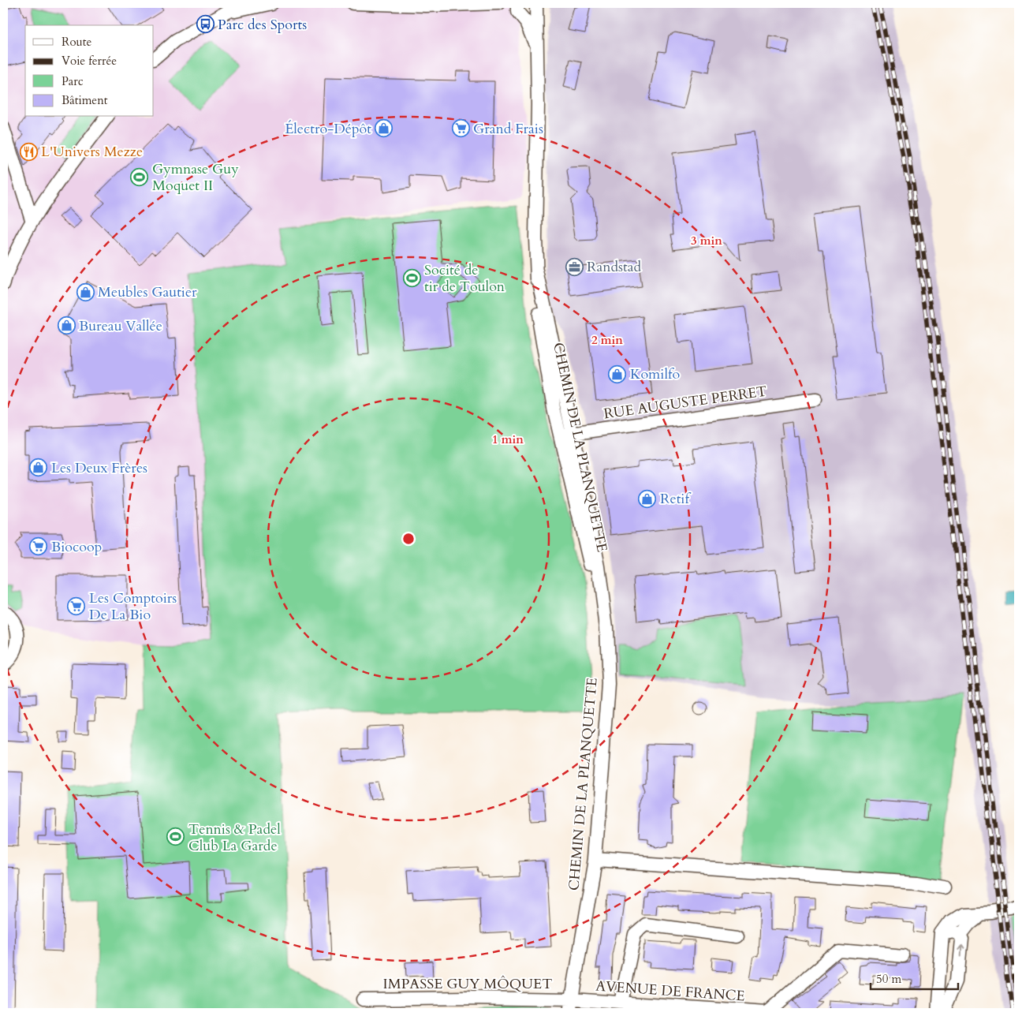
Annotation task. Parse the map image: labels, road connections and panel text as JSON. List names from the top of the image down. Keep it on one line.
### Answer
{"streets":{"street":["RUE AUGUSTE PERRET","CHEMIN DE LA PLANQUETTE","IMPASSE GUY MÔQUET","AVENUE DE FRANCE"]},"crossings":[["RUE AUGUSTE PERRET","CHEMIN DE LA PLANQUETTE"],["CHEMIN DE LA PLANQUETTE","IMPASSE GUY MÔQUET"],["CHEMIN DE LA PLANQUETTE","AVENUE DE FRANCE"],["IMPASSE GUY MÔQUET","AVENUE DE FRANCE"]],"places":{"bus stop":["Parc des Sports"],"shop":["Électro-Dépôt","Meubles Gautier","Bureau Vallée","Komilfo","Les Deux Frères","Retif"],"supermarket":["Grand Frais","Biocoop","Les Comptoirs De La Bio"],"restaurant":["L'Univers Mezze"],"sports":["Gymnase Guy Moquet II","Socité de tir de Toulon","Tennis & Padel Club La Garde"],"office":["Randstad"]},"legend":["Route","Voie ferrée","Parc","Bâtiment"],"scale_bar":"50 m","rings":["3 min","2 min","1 min"]}
